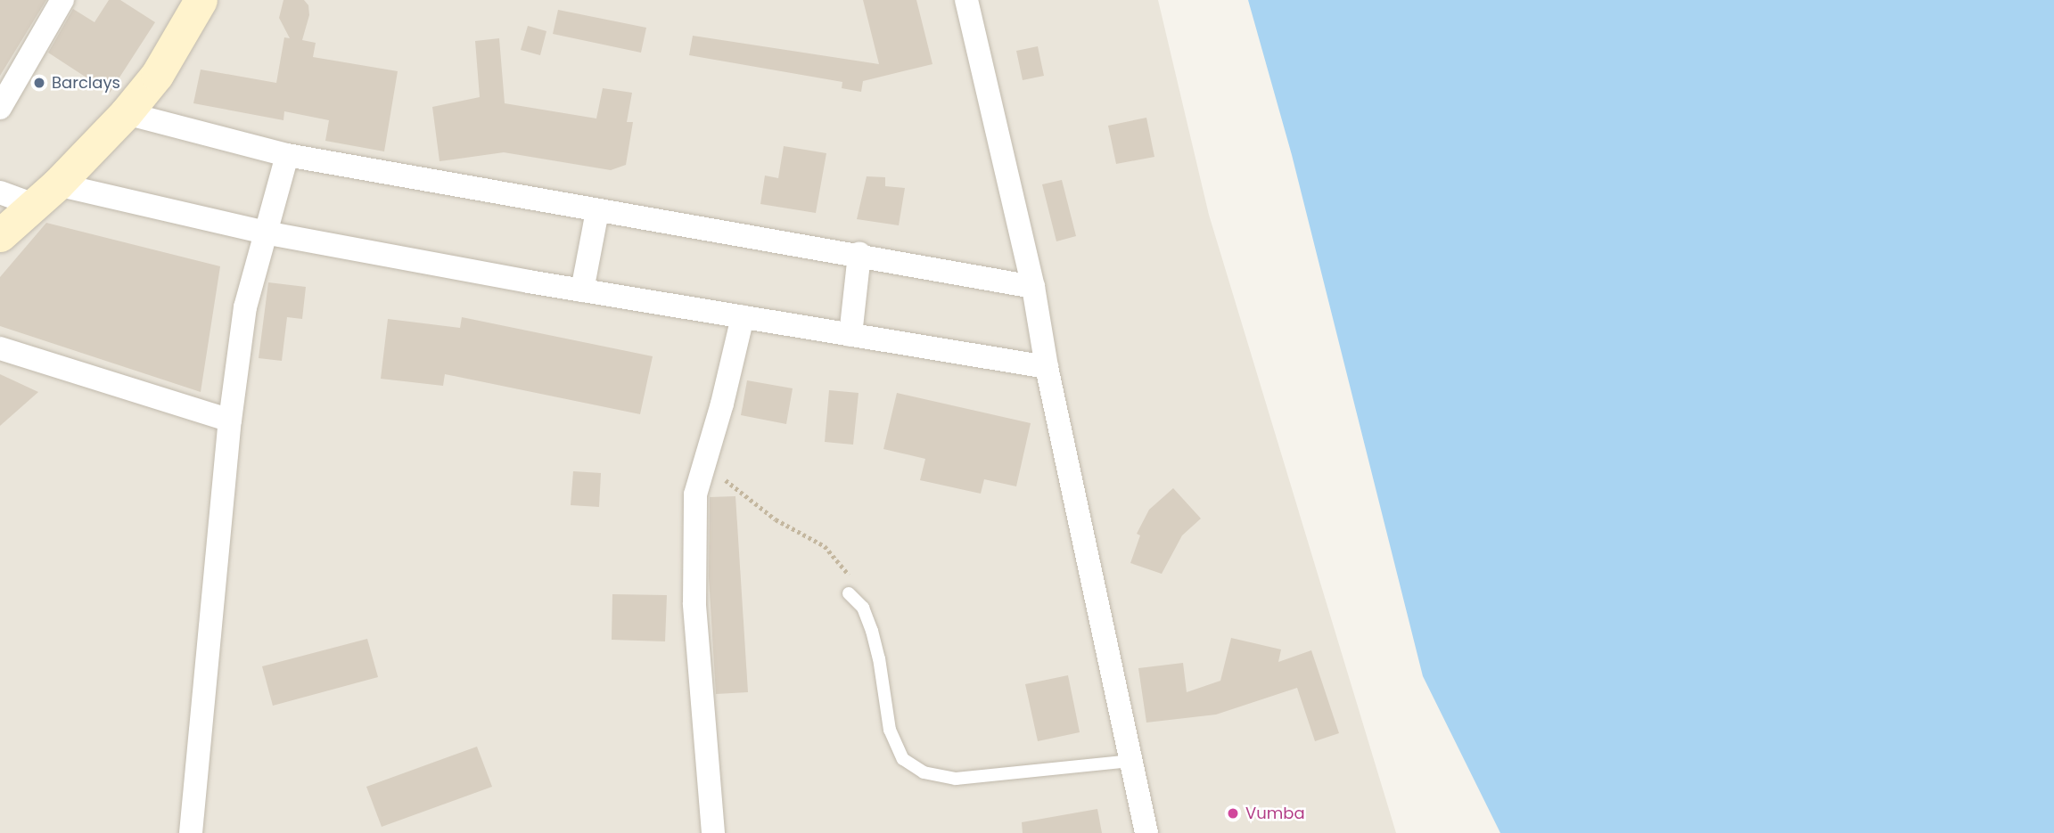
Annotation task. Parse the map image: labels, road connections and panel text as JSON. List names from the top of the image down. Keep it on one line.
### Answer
{"places":["Barclays","Vumba"]}
